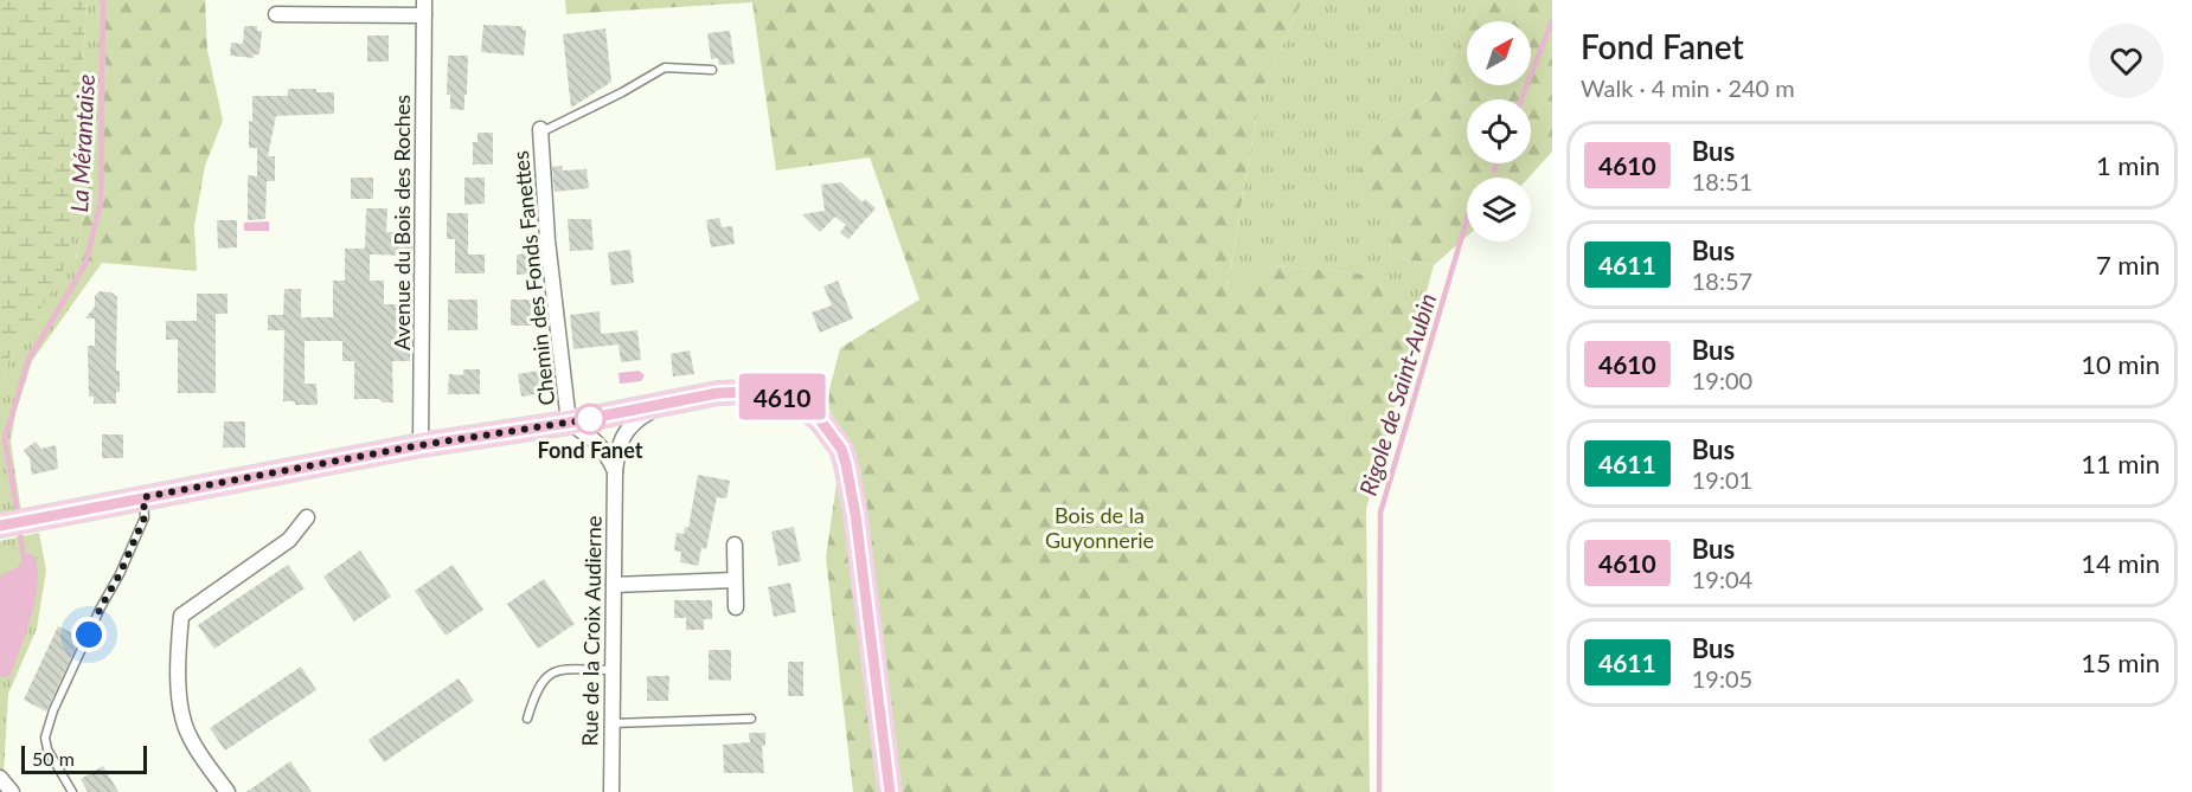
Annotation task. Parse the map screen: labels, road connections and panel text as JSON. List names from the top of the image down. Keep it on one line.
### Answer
{"streets":{"street":["Avenue du Bois des Roches","Chemin des Fonds Fanettes","Rue de la Croix Audierne"]},"water":["La Mérantaise","Rigole de Saint-Aubin"],"parks":["Bois de la Guyonnerie"],"places":["Fond Fanet"],"lines":["bus line 4610"],"scale_bar":"50 m","north":"top right","page":{"on_map":"4610","heading":["Fond Fanet","Walk · 4 min · 240 m"],"list":[{"mark":"4610","name":"Bus","note":"18:51","value":"1 min"},{"mark":"4611","name":"Bus","note":"18:57","value":"7 min"},{"mark":"4610","name":"Bus","note":"19:00","value":"10 min"},{"mark":"4611","name":"Bus","note":"19:01","value":"11 min"},{"mark":"4610","name":"Bus","note":"19:04","value":"14 min"},{"mark":"4611","name":"Bus","note":"19:05","value":"15 min"}],"scale":"50 m"}}
